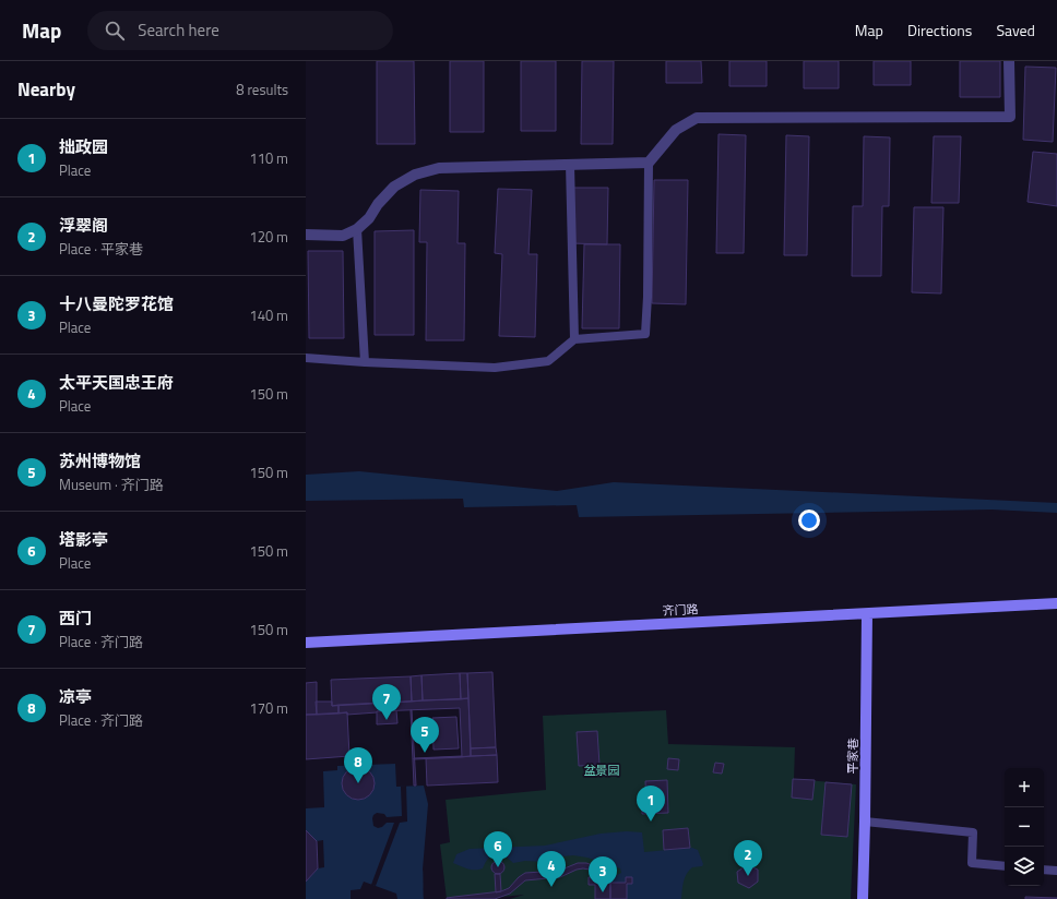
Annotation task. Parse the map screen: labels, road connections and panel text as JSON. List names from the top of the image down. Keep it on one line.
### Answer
{"streets":{"main road":["齐门路","平家巷"]},"crossings":[["齐门路","平家巷"]],"parks":["盆景园"],"page":{"header":"Map","search":"Search here","nav":["Map","Directions","Saved"],"heading":["Nearby","8 results"],"list":[{"mark":"1","name":"拙政园","note":"Place","value":"110 m"},{"mark":"2","name":"浮翠阁","note":"Place · 平家巷","value":"120 m"},{"mark":"3","name":"十八曼陀罗花馆","note":"Place","value":"140 m"},{"mark":"4","name":"太平天国忠王府","note":"Place","value":"150 m"},{"mark":"5","name":"苏州博物馆","note":"Museum · 齐门路","value":"150 m"},{"mark":"6","name":"塔影亭","note":"Place","value":"150 m"},{"mark":"7","name":"西门","note":"Place · 齐门路","value":"150 m"},{"mark":"8","name":"凉亭","note":"Place · 齐门路","value":"170 m"}],"pins":["7","5","8","1","6","2","4","3"],"map_buttons":["+","−"]}}
